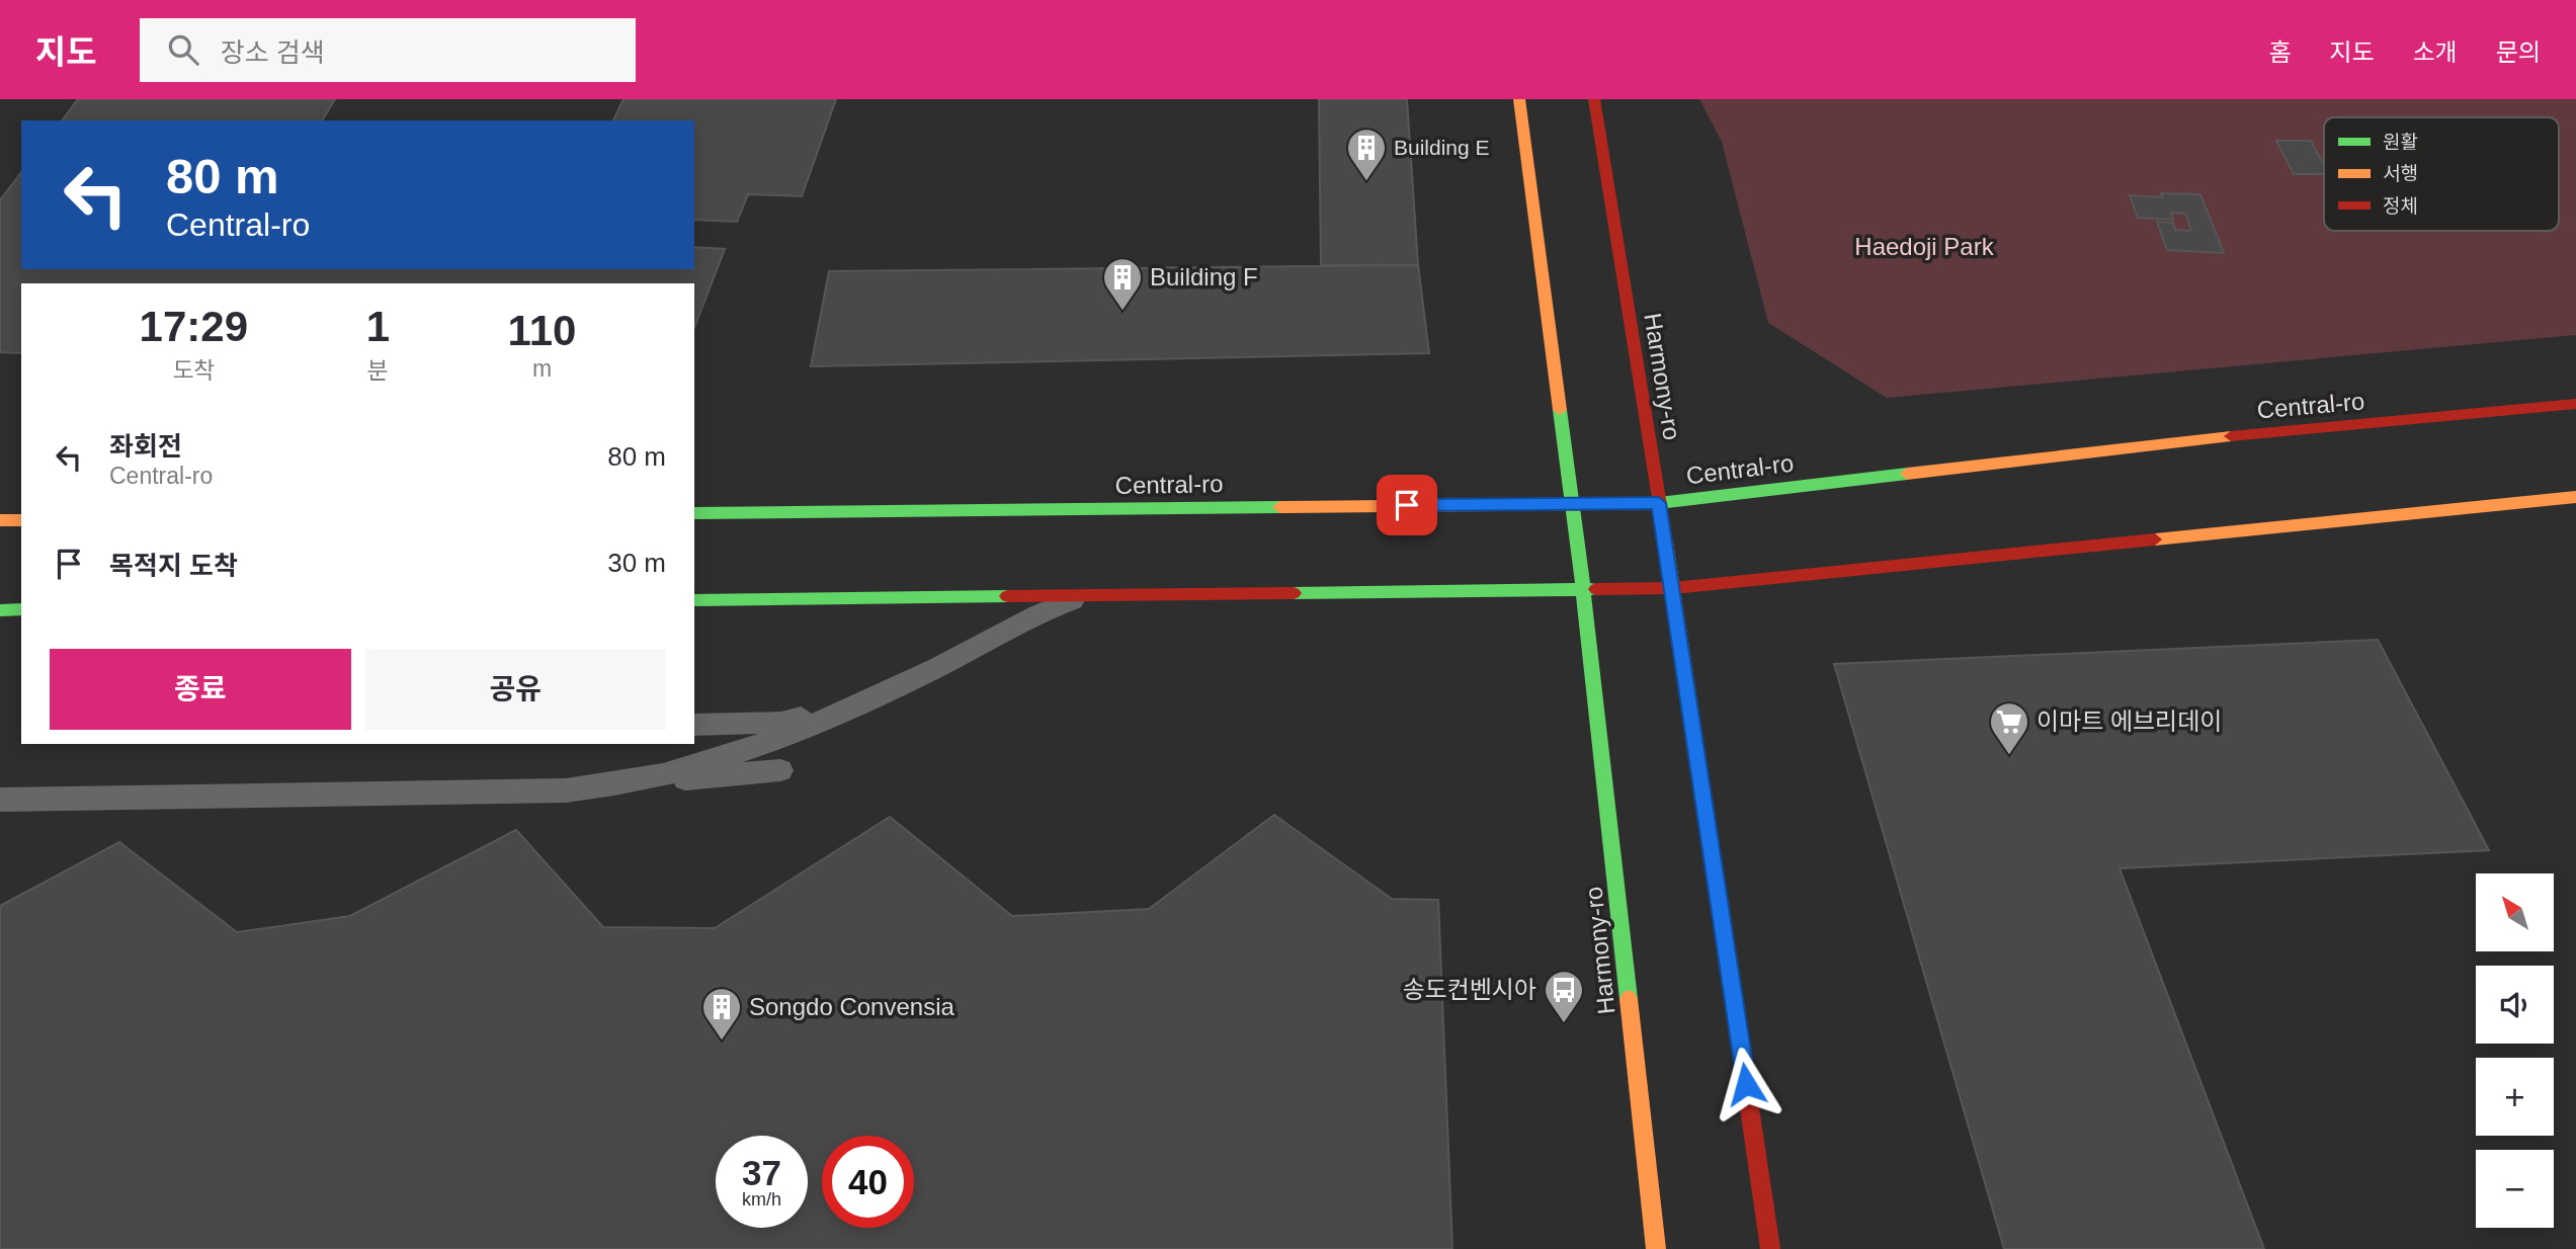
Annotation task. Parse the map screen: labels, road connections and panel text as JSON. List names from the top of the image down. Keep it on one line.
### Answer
{"streets":{"main road":["Harmony-ro","Central-ro"]},"crossings":[["Harmony-ro","Central-ro"]],"parks":["Haedoji Park"],"places":{"building":["Building E","Building F","Songdo Convensia"],"supermarket":["이마트 에브리데이"],"bus stop":["송도컨벤시아"]},"legend":["원활","서행","정체"],"north":"top left","page":{"header":"지도","search":"장소 검색","nav":["홈","지도","소개","문의"],"turn":["80 m","Central-ro"],"eta":["17:29","도착","1","분","110","m"],"list":[{"name":"좌회전","note":"Central-ro","value":"80 m"},{"name":"목적지 도착","value":"30 m"}],"buttons":["종료","공유"],"map_buttons":["+","−"],"speed":"37 km/h","limit":"40"}}
